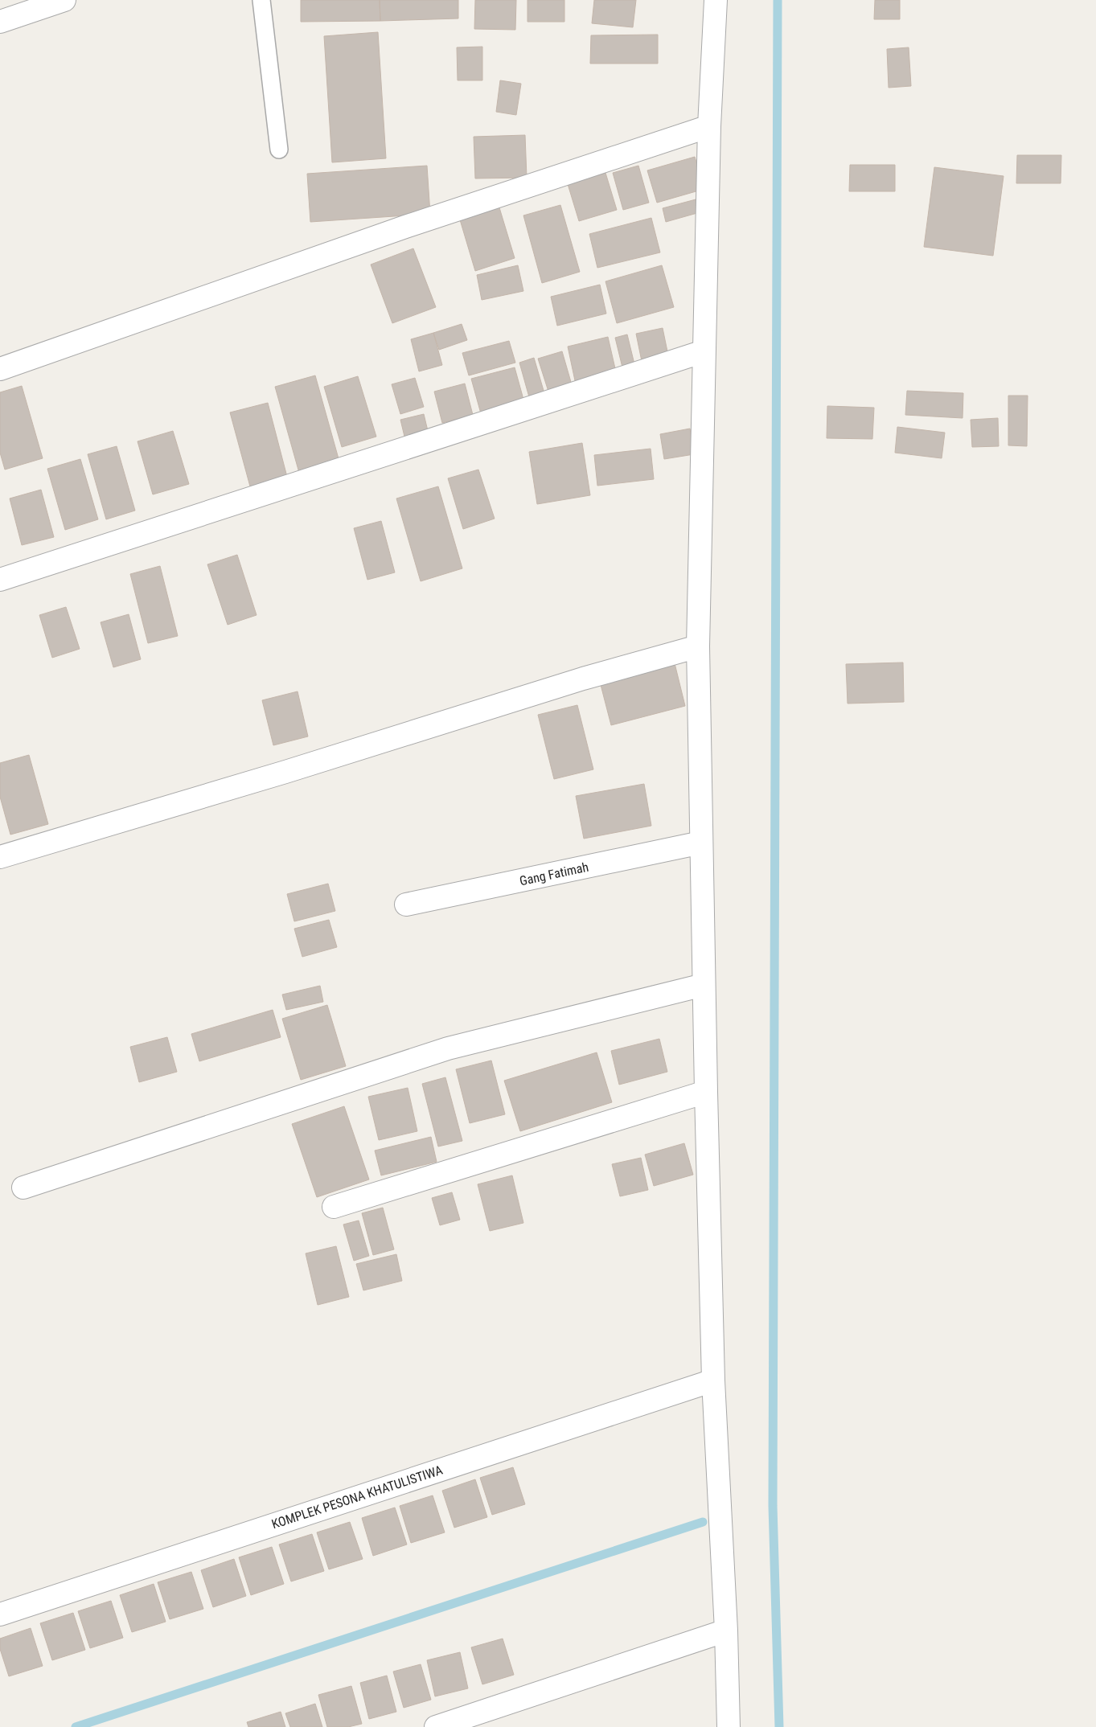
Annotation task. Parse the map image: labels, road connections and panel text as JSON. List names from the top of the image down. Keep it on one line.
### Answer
{"streets":{"street":["Gang Fatimah","KOMPLEK PESONA KHATULISTIWA"]}}
